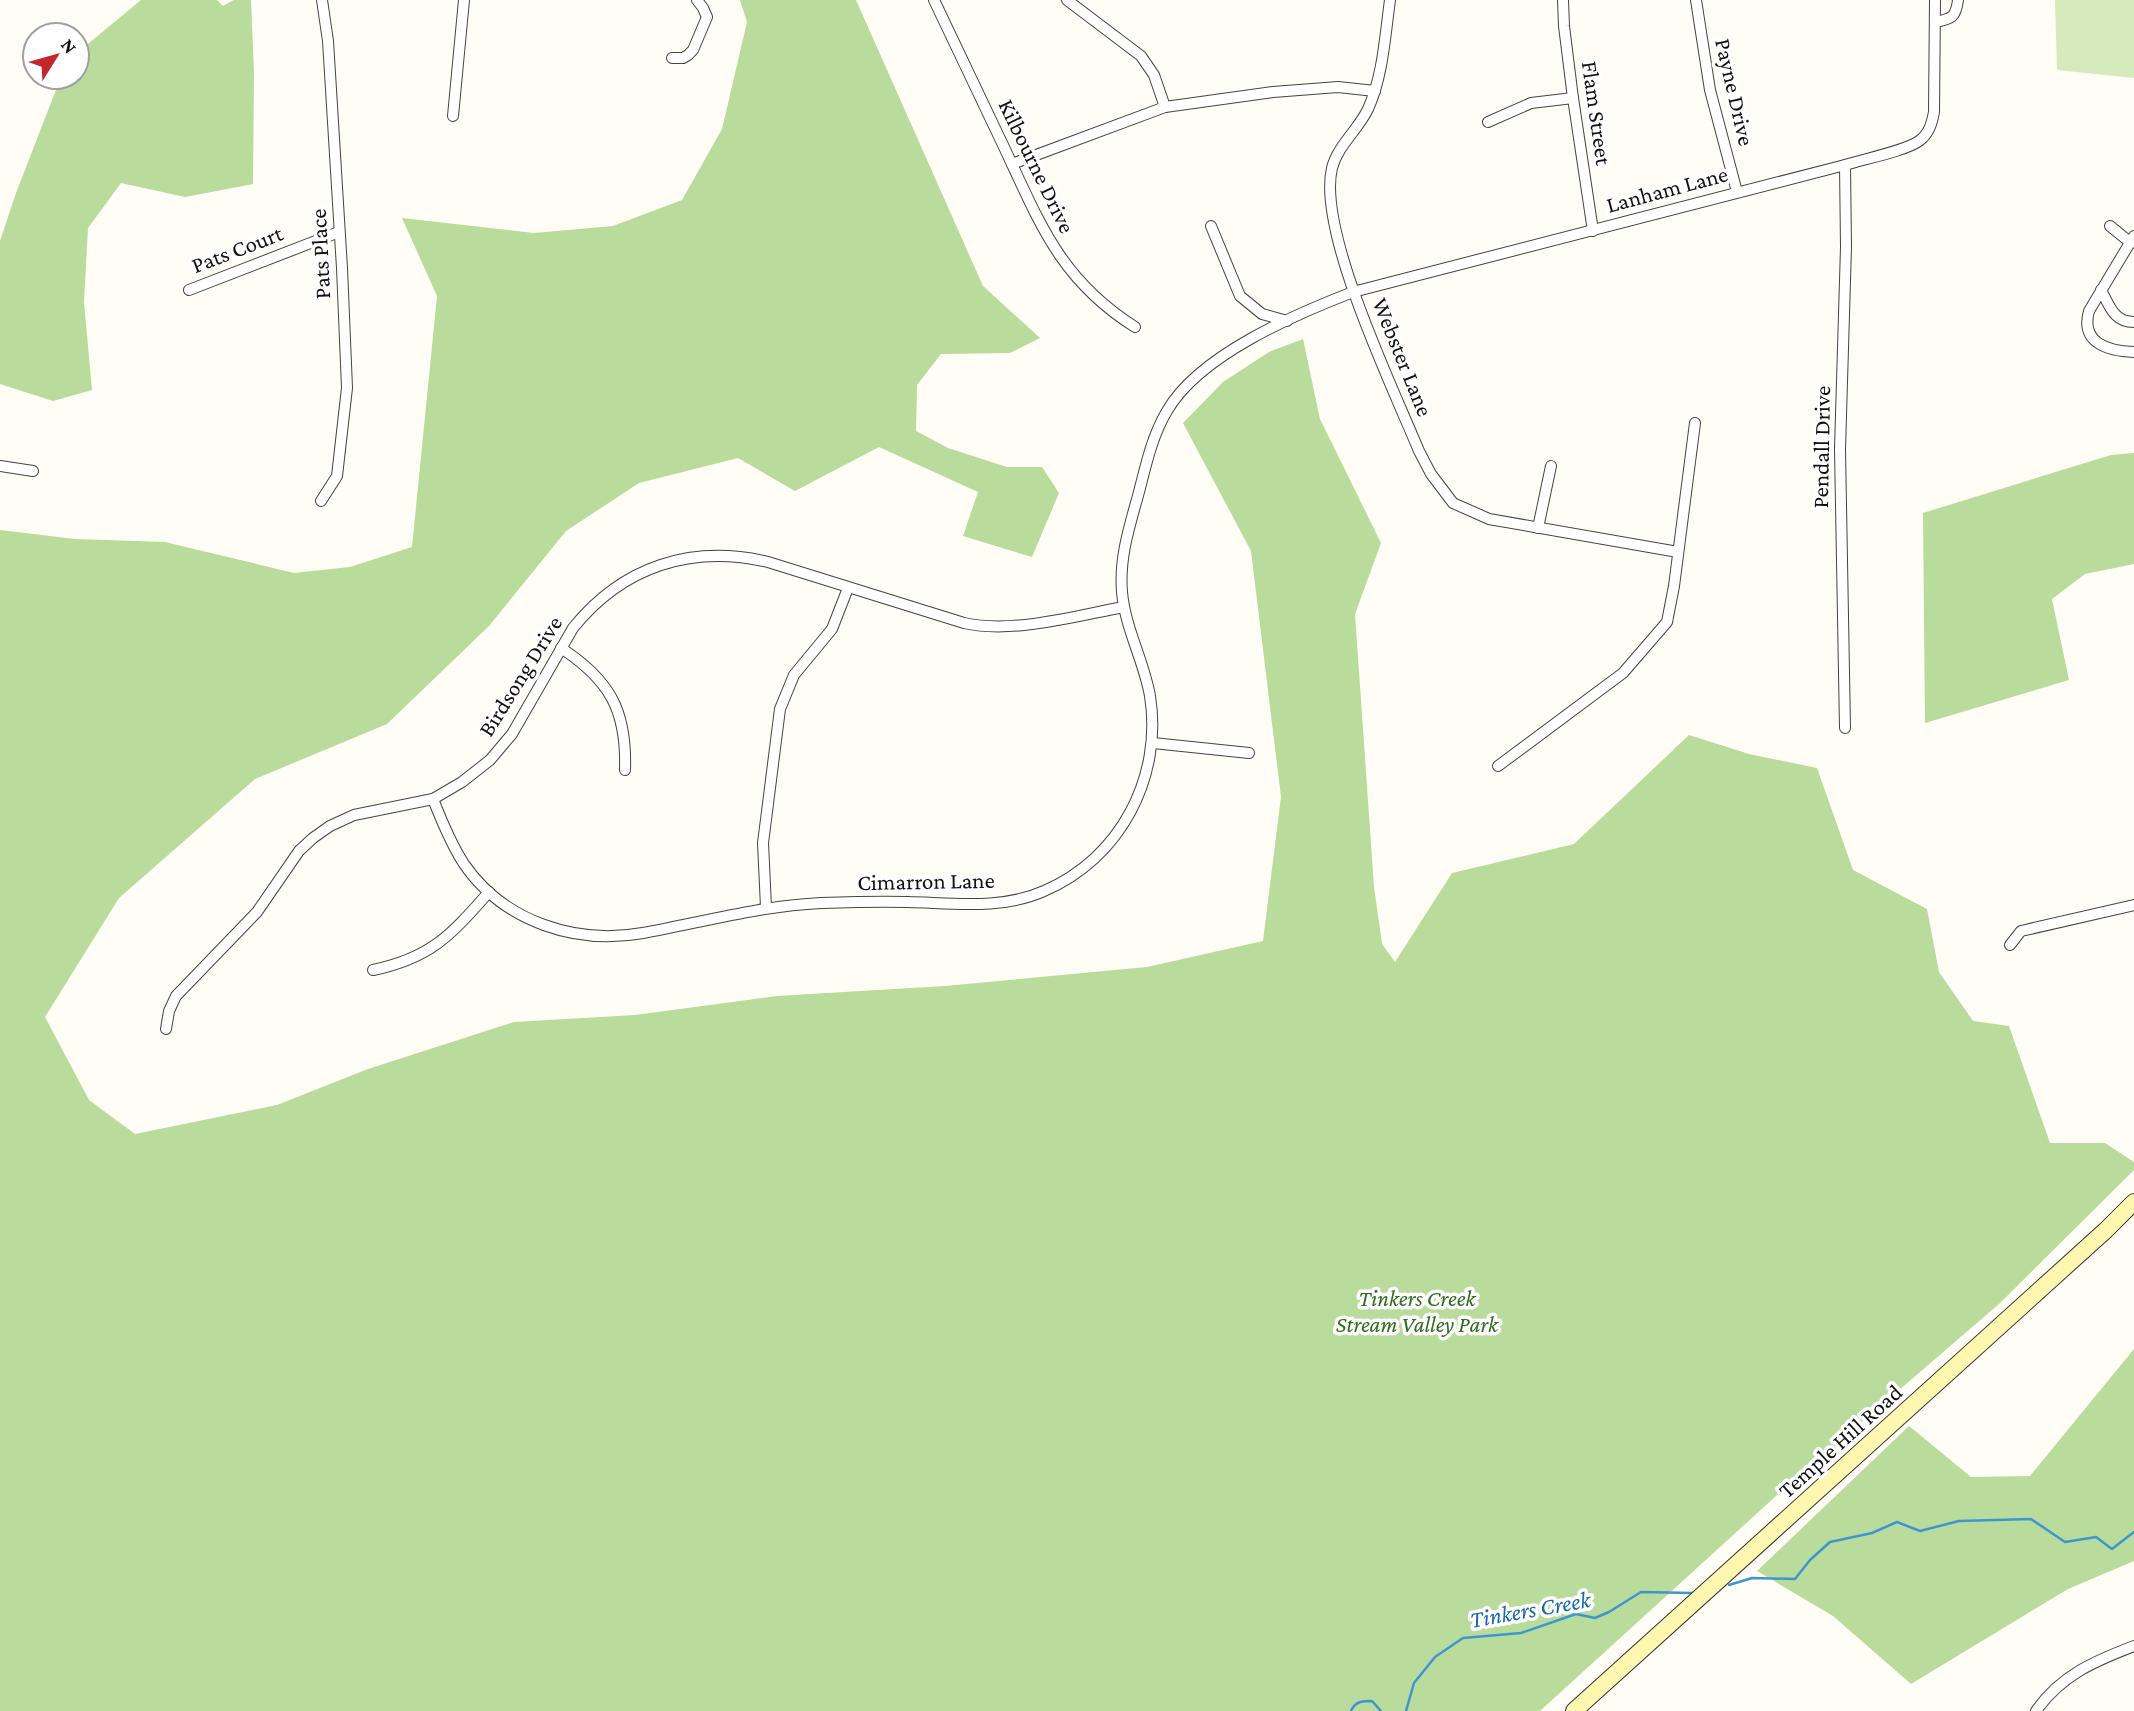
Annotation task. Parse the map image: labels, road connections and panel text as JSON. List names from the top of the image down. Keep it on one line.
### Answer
{"streets":{"main road":["Temple Hill Road"],"street":["Payne Drive","Flam Street","Kilbourne Drive","Lanham Lane","Pats Court","Pats Place","Webster Lane","Pendall Drive","Birdsong Drive","Cimarron Lane"]},"crossings":[["Payne Drive","Lanham Lane"],["Flam Street","Lanham Lane"],["Lanham Lane","Webster Lane"],["Lanham Lane","Pendall Drive"],["Lanham Lane","Cimarron Lane"],["Pats Court","Pats Place"],["Birdsong Drive","Cimarron Lane"]],"water":["Tinkers Creek"],"parks":["Tinkers Creek Stream Valley Park"],"north":"top right"}
